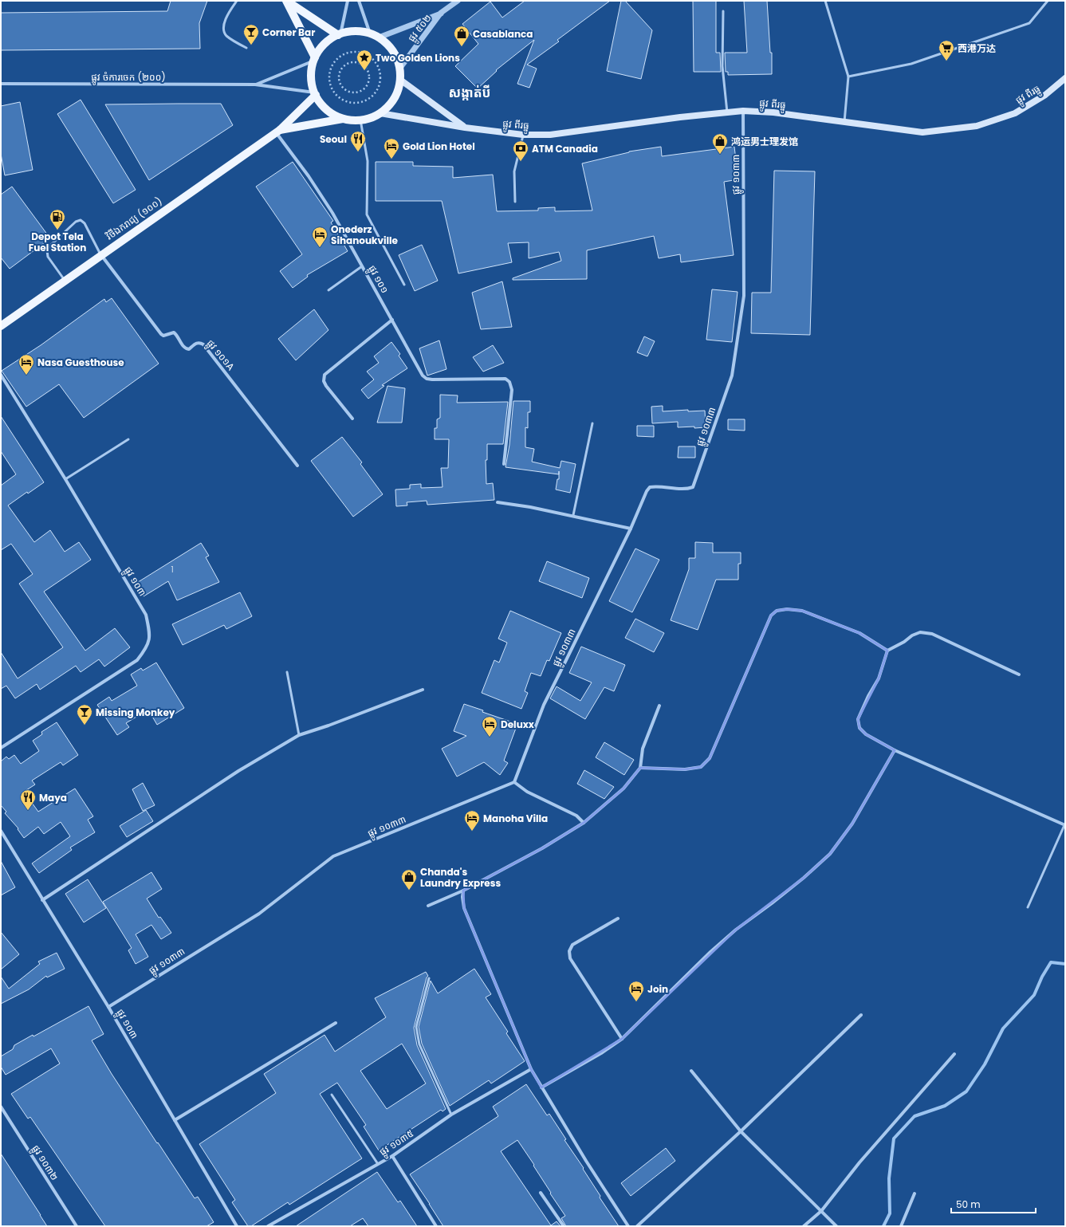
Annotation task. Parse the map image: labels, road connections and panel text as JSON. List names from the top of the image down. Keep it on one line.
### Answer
{"streets":{"main road":["ផ្លូវ ពីរធ្នូ","វិថីឯករាជ្យ (១០០)"],"street":["ផ្លូវ ៥០២","ផ្លូវ ចំការចេក (២០០)","ផ្លូវ ១០៣៣","ផ្លូវ ១០១","ផ្លូវ ១០១A","ផ្លូវ ១០៣","ផ្លូវ ១០៣៥","ផ្លូវ ១០៣២"]},"crossings":[["ផ្លូវ ចំការចេក (២០០)","វិថីឯករាជ្យ (១០០)"],["ផ្លូវ ពីរធ្នូ","ផ្លូវ ១០៣៣"],["ផ្លូវ ១០៣៣","ផ្លូវ ១០៣"],["វិថីឯករាជ្យ (១០០)","ផ្លូវ ១០១"],["វិថីឯករាជ្យ (១០០)","ផ្លូវ ១០១A"]],"districts":["សង្កាត់បី"],"places":{"bar":["Corner Bar","Missing Monkey"],"shop":["Casablanca","鸿运男士理发馆","Chanda's Laundry Express"],"supermarket":["西港万达"],"place":["Two Golden Lions"],"restaurant":["Seoul","Maya"],"hotel":["Gold Lion Hotel","Onederz Sihanoukville","Nasa Guesthouse","Deluxx","Manoha Villa","Join"],"bank":["ATM Canadia"],"fuel station":["Depot Tela Fuel Station"]},"house_numbers":["1"],"scale_bar":"50 m"}
